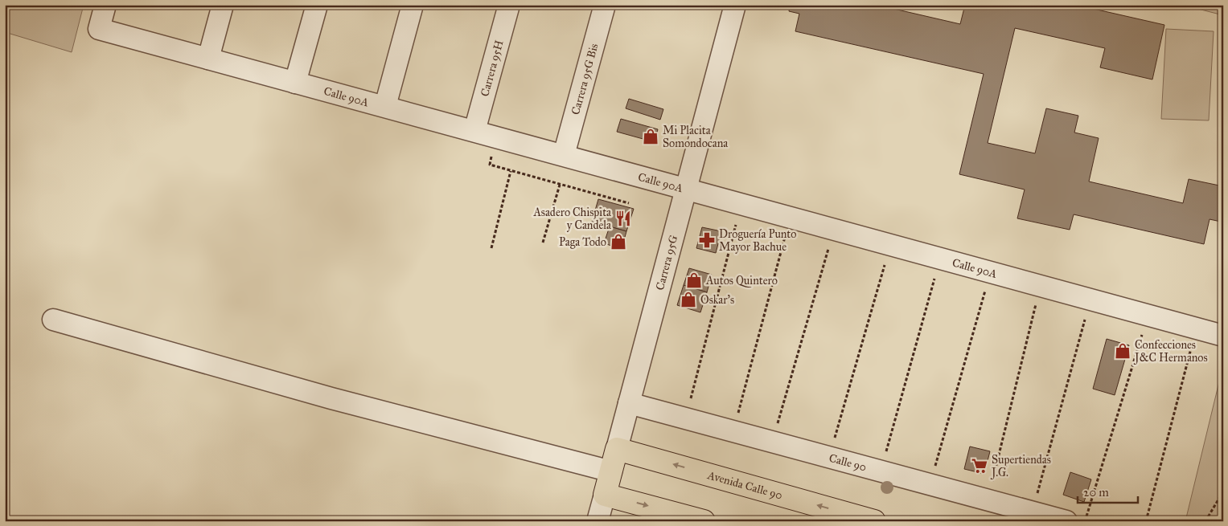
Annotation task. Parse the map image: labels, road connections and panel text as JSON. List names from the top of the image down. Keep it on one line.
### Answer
{"streets":{"main road":["Carrera 95G","Avenida Calle 90"],"street":["Carrera 95H","Carrera 95G Bis","Calle 90A","Calle 90"]},"crossings":[["Carrera 95H","Calle 90A"],["Carrera 95G Bis","Calle 90A"],["Calle 90A","Carrera 95G"],["Carrera 95G","Calle 90"],["Carrera 95G","Avenida Calle 90"]],"places":{"shop":["Mi Placita Somondocana","Paga Todo","Autos Quintero","Oskar's","Confecciones J&C Hermanos"],"restaurant":["Asadero Chispita y Candela"],"pharmacy":["Droguería Punto Mayor Bachue"],"supermarket":["Supertiendas J.G."]},"scale_bar":"20 m"}
